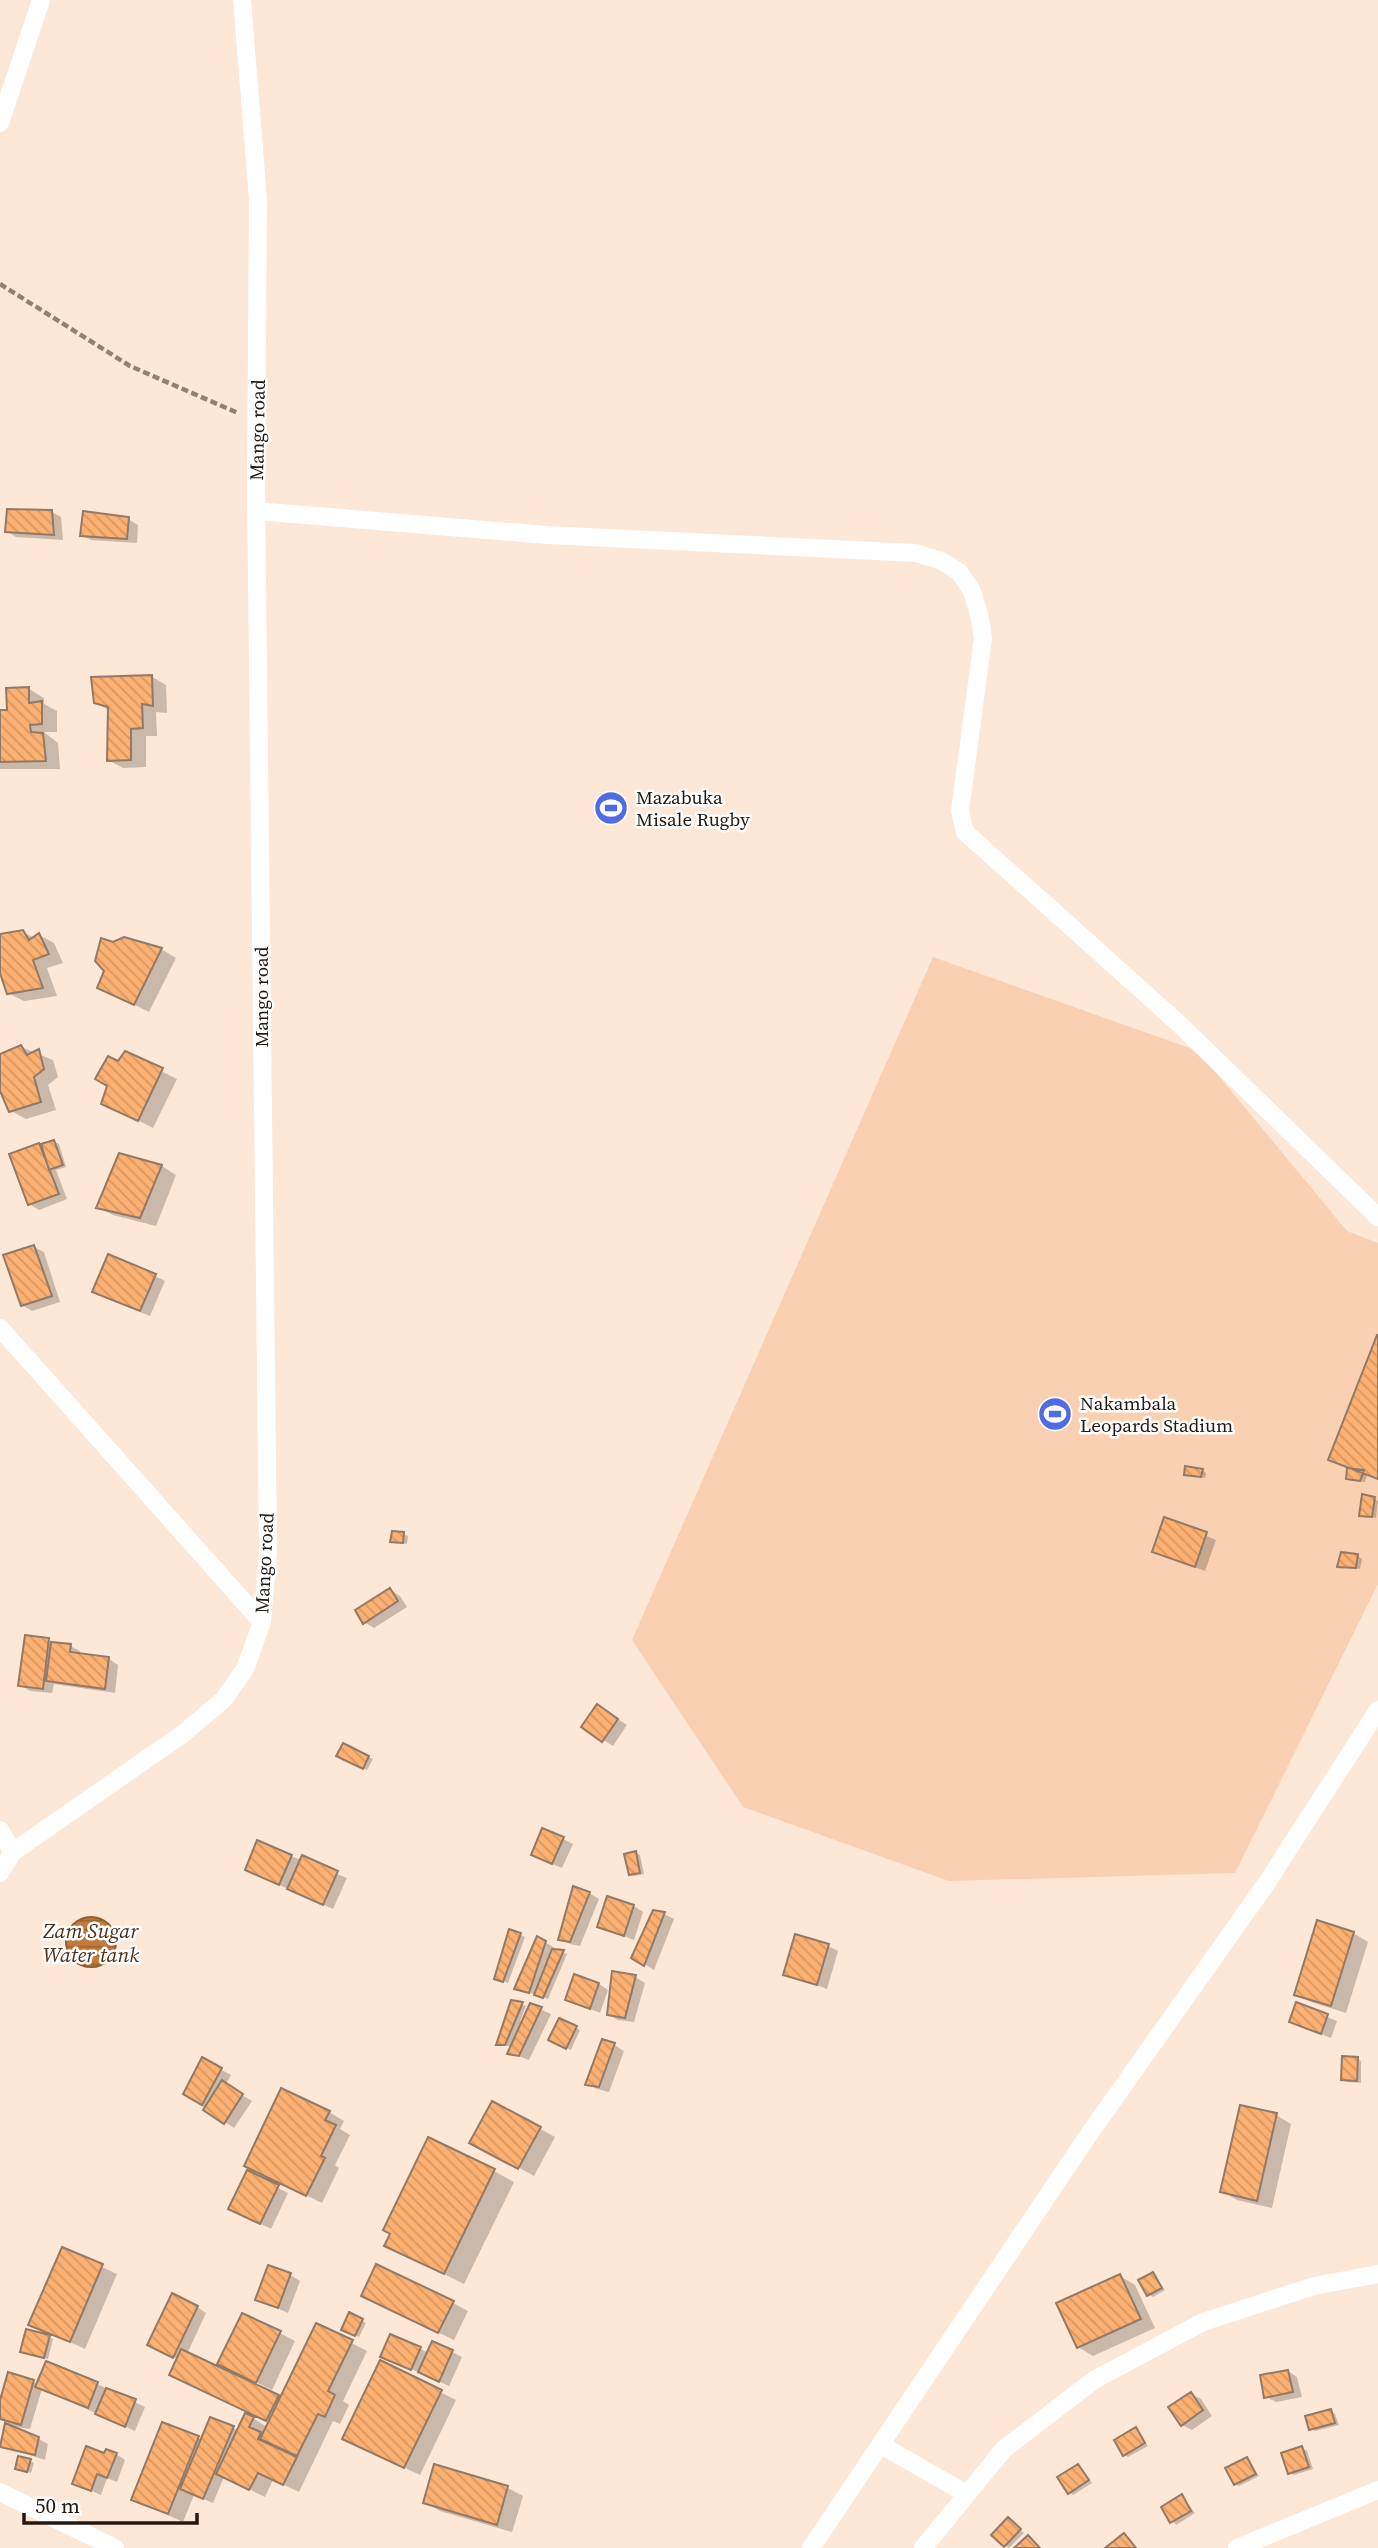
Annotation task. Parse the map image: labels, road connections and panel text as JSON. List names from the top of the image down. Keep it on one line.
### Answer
{"streets":{"street":["Mango road"]},"water":["Zam Sugar Water tank"],"places":{"sports":["Mazabuka Misale Rugby","Nakambala Leopards Stadium"]},"scale_bar":"50 m"}
